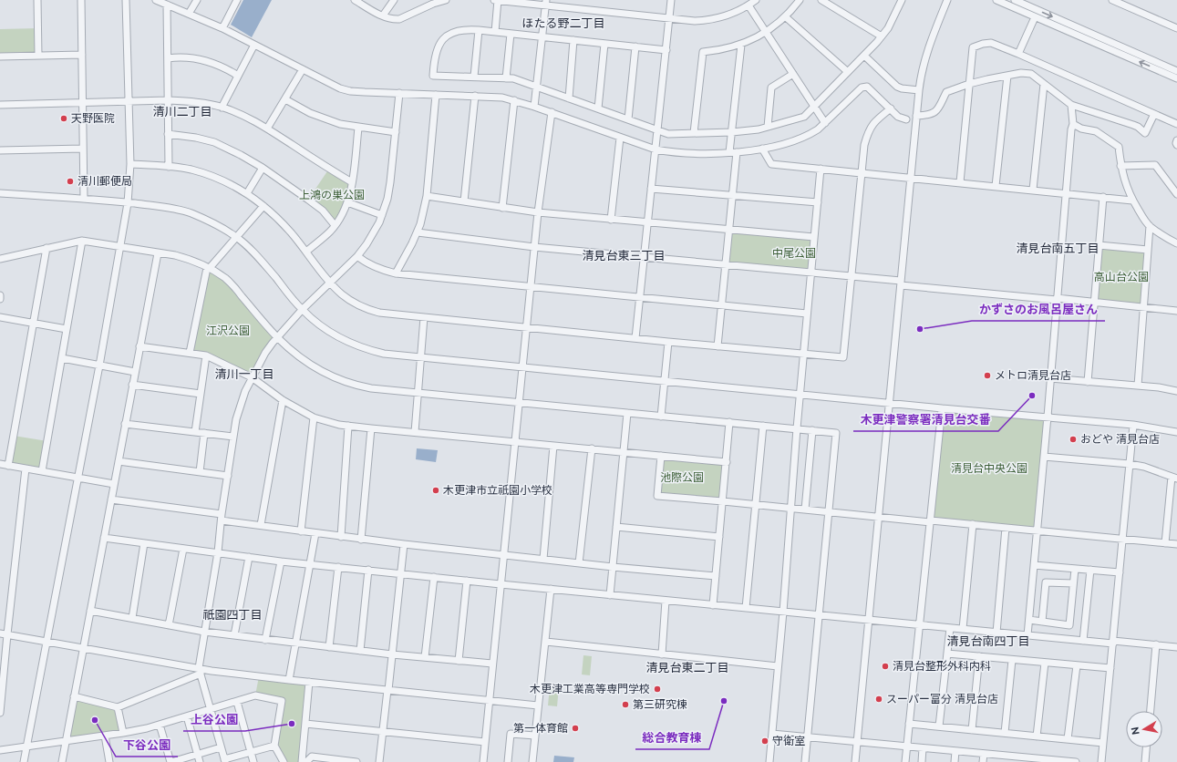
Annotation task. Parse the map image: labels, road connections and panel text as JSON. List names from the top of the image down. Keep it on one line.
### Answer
{"districts":["ほたる野二丁目","清川二丁目","清見台南五丁目","清見台東三丁目","清川一丁目","祇園四丁目","清見台南四丁目","清見台東二丁目"],"parks":["上鴻の巣公園","中尾公園","高山台公園","江沢公園","清見台中央公園","池際公園"],"places":["天野医院","清川郵便局","かずさのお風呂屋さん","メトロ清見台店","木更津警察署清見台交番","おどや 清見台店","木更津市立祇園小学校","清見台整形外科内科","木更津工業高等専門学校","スーパー富分 清見台店","総合教育棟","第三研究棟","下谷公園","上谷公園","第一体育館","守衛室"],"north":"left"}
